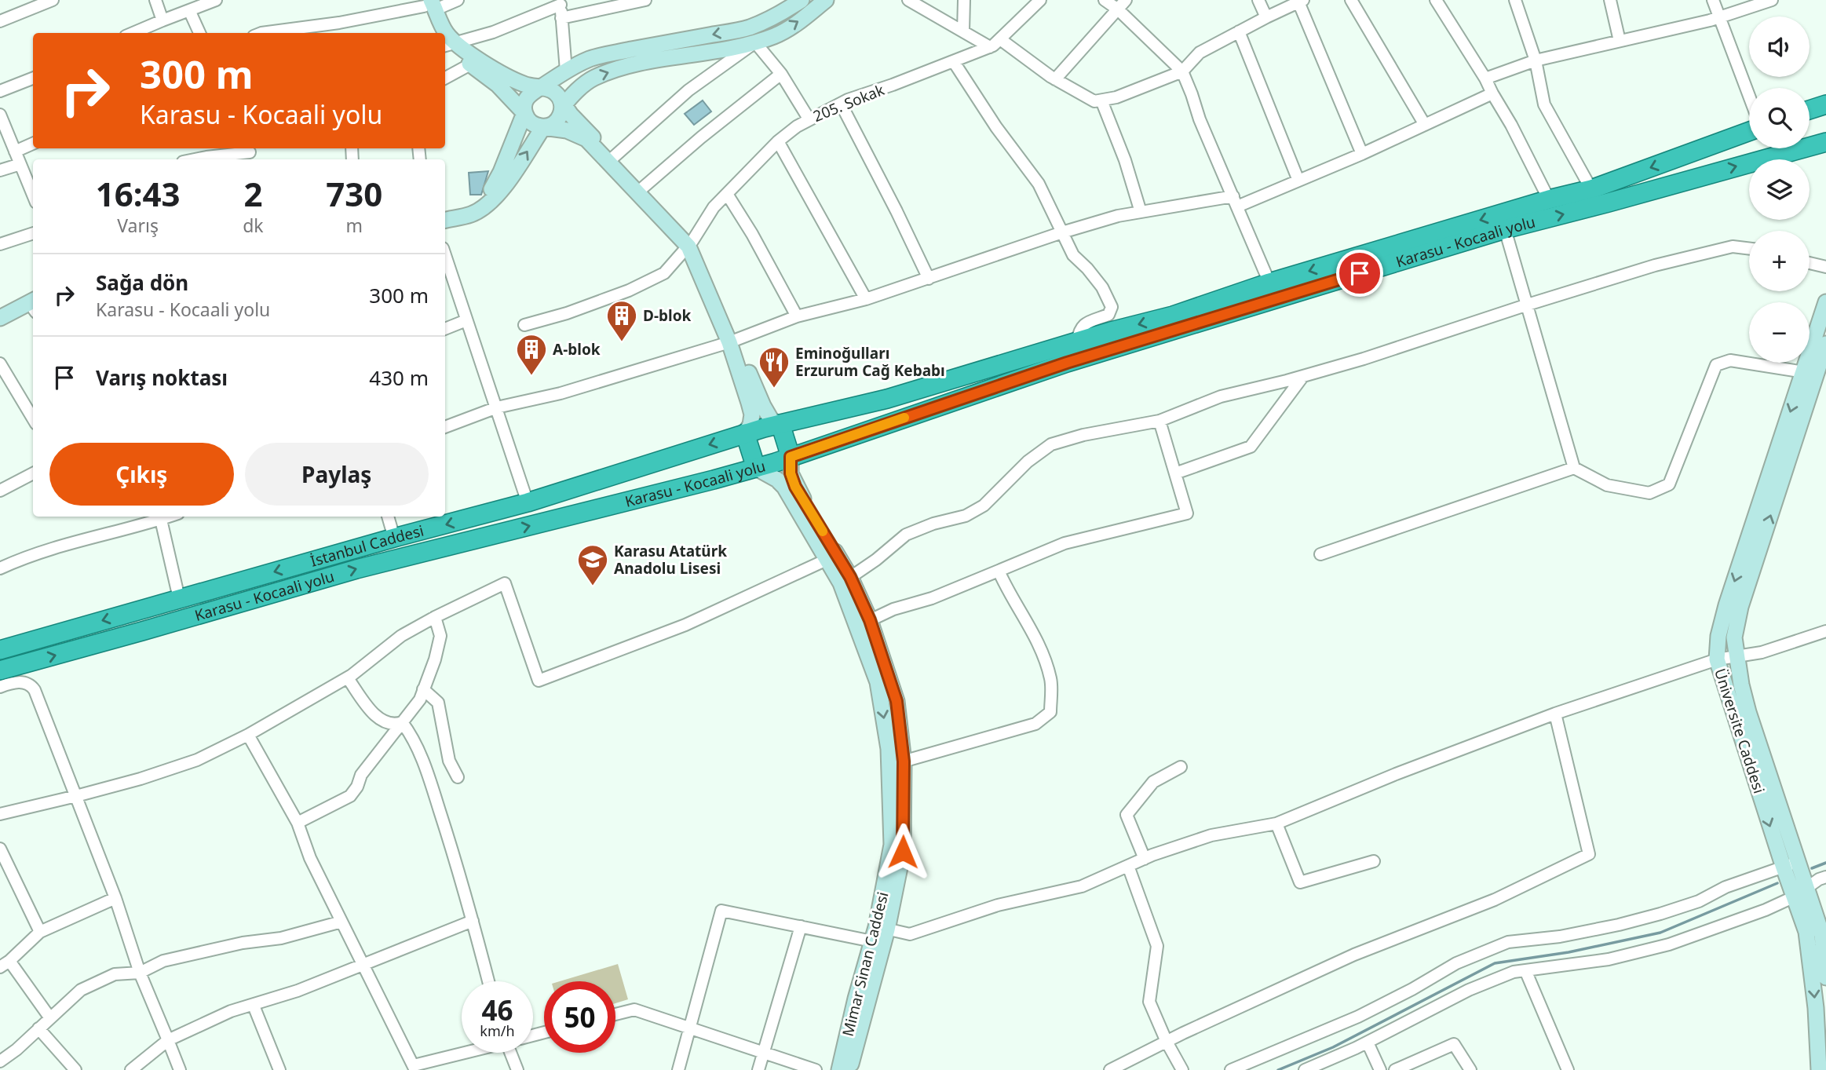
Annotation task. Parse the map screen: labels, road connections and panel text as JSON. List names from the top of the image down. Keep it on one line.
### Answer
{"streets":{"highway":["Karasu - Kocaali yolu","İstanbul Caddesi"],"main road":["Üniversite Caddesi","Mimar Sinan Caddesi"],"street":["205. Sokak"]},"crossings":[["Karasu - Kocaali yolu","İstanbul Caddesi"],["Karasu - Kocaali yolu","Mimar Sinan Caddesi"]],"one_way":["İstanbul Caddesi"],"places":{"building":["D-blok","A-blok"],"restaurant":["Eminoğulları Erzurum Cağ Kebabı"],"school or university":["Karasu Atatürk Anadolu Lisesi"]},"page":{"map_buttons":["+","−"],"turn":["300 m","Karasu - Kocaali yolu"],"eta":["16:43","Varış","2","dk","730","m"],"list":[{"name":"Sağa dön","note":"Karasu - Kocaali yolu","value":"300 m"},{"name":"Varış noktası","value":"430 m"}],"buttons":["Çıkış","Paylaş"],"speed":"46 km/h","limit":"50"}}
